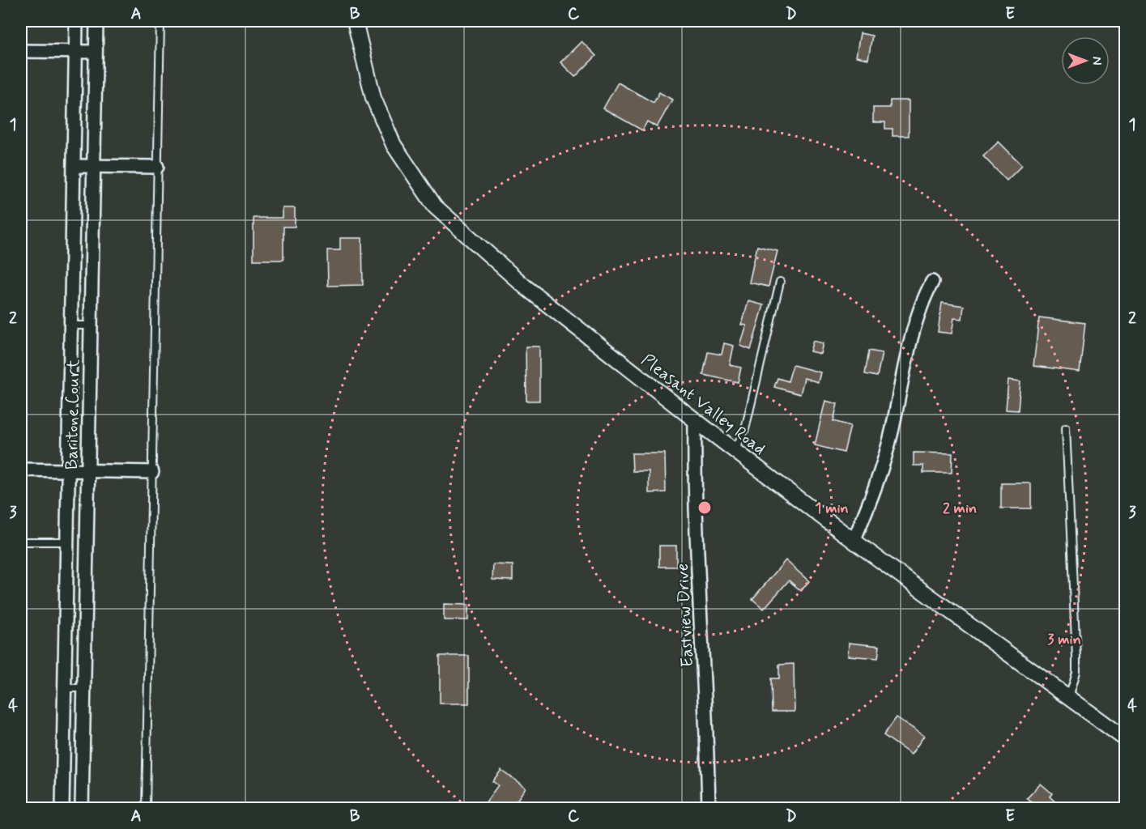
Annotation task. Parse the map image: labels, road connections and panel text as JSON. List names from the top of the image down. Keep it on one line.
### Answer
{"streets":{"street":["Pleasant Valley Road","Baritone Court","Eastview Drive"]},"crossings":[["Pleasant Valley Road","Eastview Drive"]],"north":"right","grid":{"columns":["A","B","C","D","E"],"rows":["1","2","3","4"]},"rings":["1 min","2 min","3 min"]}
